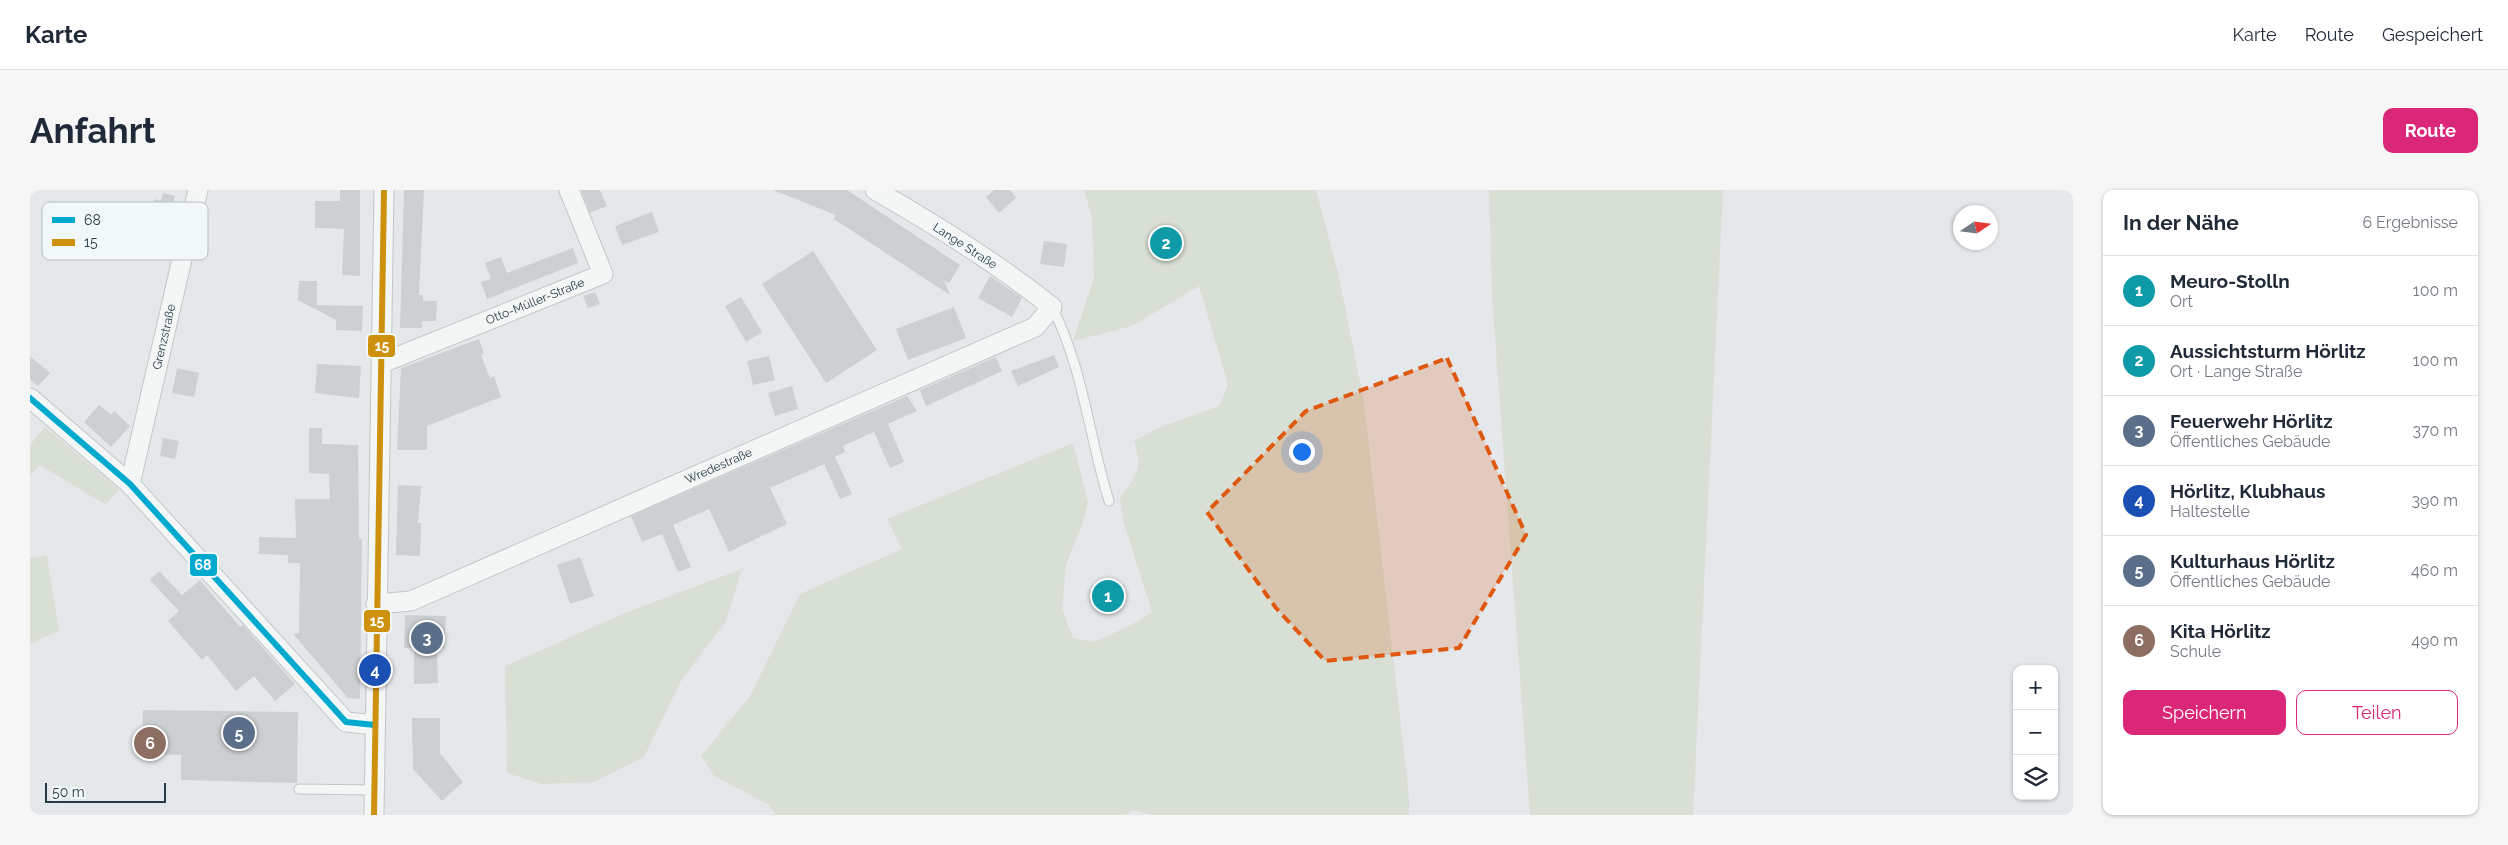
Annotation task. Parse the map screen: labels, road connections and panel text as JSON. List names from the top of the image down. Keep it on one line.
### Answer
{"streets":{"street":["Lange Straße","Otto-Müller-Straße","Grenzstraße","Wredestraße"]},"crossings":[["Lange Straße","Wredestraße"]],"lines":["transit line 15","transit line 68"],"legend":["68","15"],"scale_bar":"50 m","north":"right","page":{"header":"Karte","nav":["Karte","Route","Gespeichert"],"buttons":["Route",["Speichern","Teilen"]],"title":"Anfahrt","heading":["In der Nähe","6 Ergebnisse"],"pins":["2","1","3","4","5","6"],"list":[{"mark":"1","name":"Meuro-Stolln","note":"Ort","value":"100 m"},{"mark":"2","name":"Aussichtsturm Hörlitz","note":"Ort · Lange Straße","value":"100 m"},{"mark":"3","name":"Feuerwehr Hörlitz","note":"Öffentliches Gebäude","value":"370 m"},{"mark":"4","name":"Hörlitz, Klubhaus","note":"Haltestelle","value":"390 m"},{"mark":"5","name":"Kulturhaus Hörlitz","note":"Öffentliches Gebäude","value":"460 m"},{"mark":"6","name":"Kita Hörlitz","note":"Schule","value":"490 m"}],"map_buttons":["+","−"],"scale":"50 m"}}
